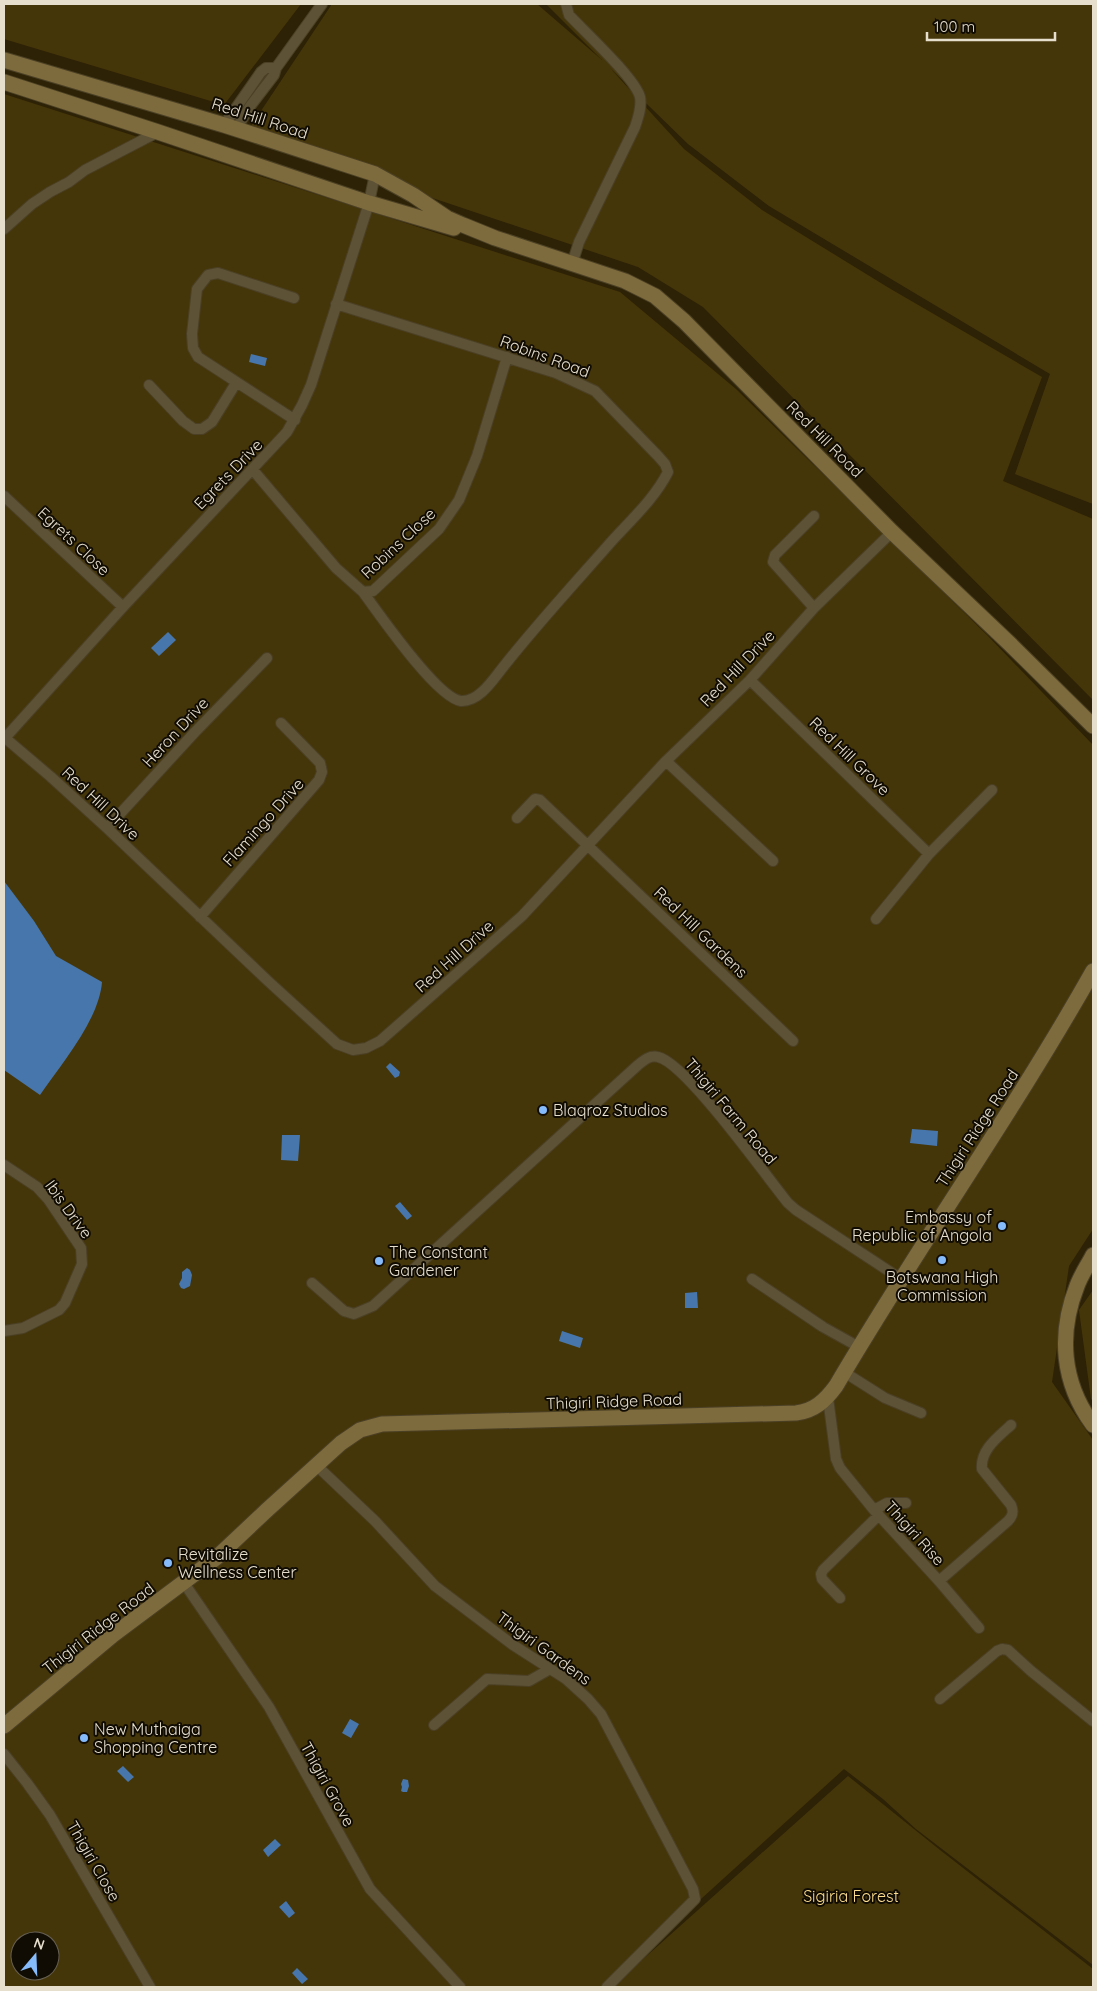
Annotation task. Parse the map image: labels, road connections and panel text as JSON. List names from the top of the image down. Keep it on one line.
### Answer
{"streets":{"main road":["Red Hill Road","Thigiri Ridge Road"],"street":["Robins Road","Egrets Drive","Egrets Close","Robins Close","Red Hill Drive","Heron Drive","Red Hill Grove","Flamingo Drive","Red Hill Gardens","Thigiri Farm Road","Ibis Drive","Thigiri Rise","Thigiri Gardens","Thigiri Grove","Thigiri Close"]},"crossings":[["Red Hill Road","Egrets Drive"],["Red Hill Road","Red Hill Drive"],["Robins Road","Egrets Drive"],["Robins Road","Robins Close"],["Egrets Drive","Egrets Close"],["Egrets Drive","Robins Close"],["Egrets Drive","Red Hill Drive"],["Red Hill Drive","Heron Drive"],["Red Hill Drive","Red Hill Grove"],["Red Hill Drive","Flamingo Drive"],["Red Hill Drive","Red Hill Gardens"],["Thigiri Farm Road","Thigiri Ridge Road"],["Thigiri Ridge Road","Thigiri Rise"],["Thigiri Ridge Road","Thigiri Gardens"],["Thigiri Ridge Road","Thigiri Grove"]],"parks":["Sigiria Forest"],"places":["Blaqroz Studios","Embassy of Republic of Angola","Botswana High Commission","The Constant Gardener","Revitalize Wellness Center","New Muthaiga Shopping Centre"],"scale_bar":"100 m","north":"top"}
